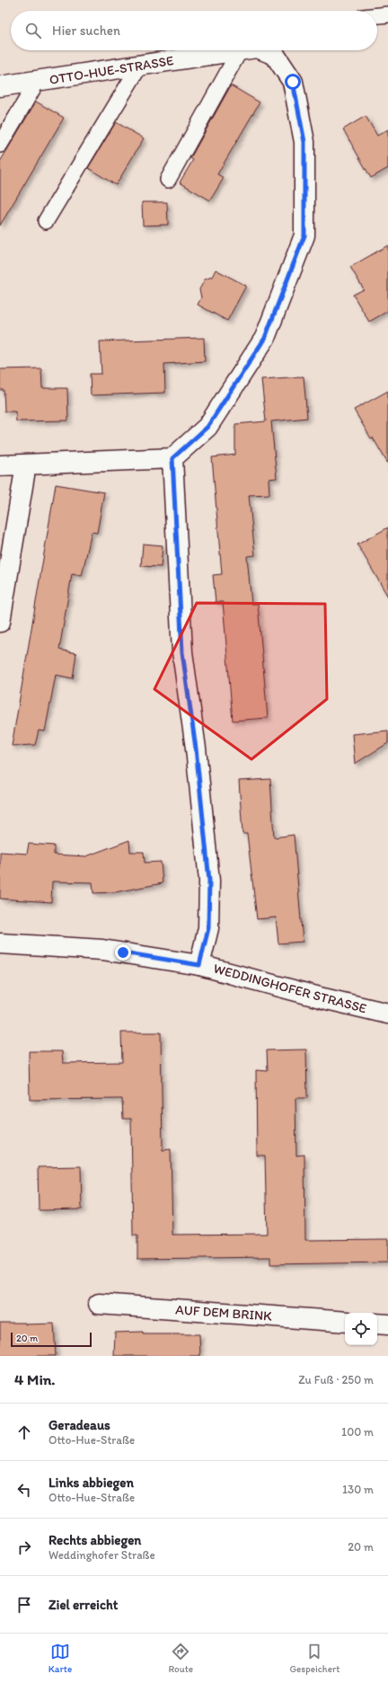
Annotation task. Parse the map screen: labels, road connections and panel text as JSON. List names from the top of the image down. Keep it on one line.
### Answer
{"streets":{"street":["OTTO-HUE-STRASSE","WEDDINGHOFER STRASSE","AUF DEM BRINK"]},"scale_bar":"20 m","page":{"search":"Hier suchen","scale":"20 m","heading":["4 Min.","Zu Fuß · 250 m"],"list":[["Geradeaus","Otto-Hue-Straße","100 m"],["Links abbiegen","Otto-Hue-Straße","130 m"],["Rechts abbiegen","Weddinghofer Straße","20 m"],"Ziel erreicht"],"nav":["Karte","Route","Gespeichert"]}}
